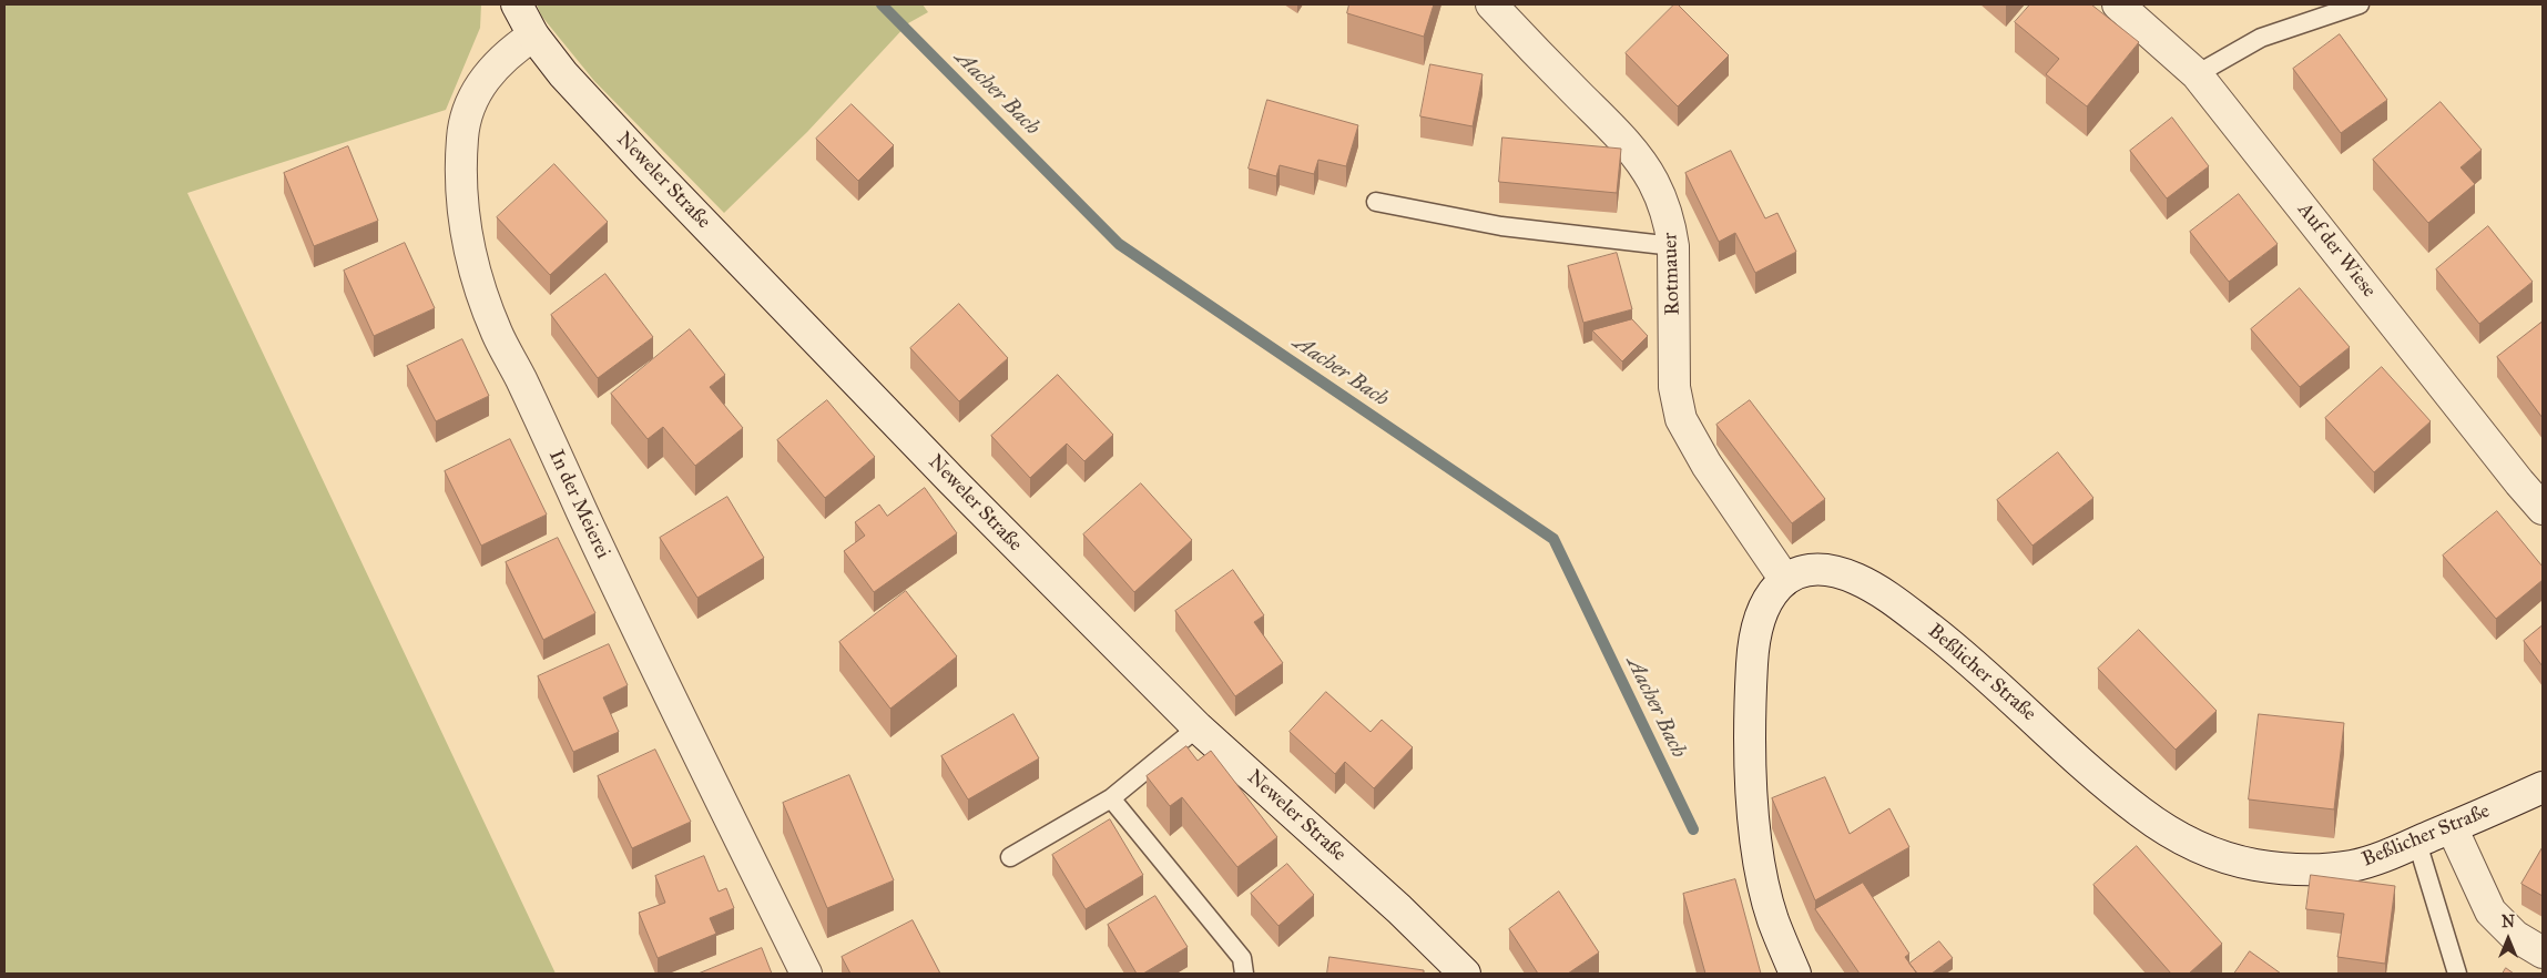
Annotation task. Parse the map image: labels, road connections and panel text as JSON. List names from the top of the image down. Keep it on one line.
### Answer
{"streets":{"main road":["Neweler Straße","Auf der Wiese","Rotmauer","In der Meierei","Beßlicher Straße"]},"crossings":[["Neweler Straße","In der Meierei"],["Rotmauer","Beßlicher Straße"]],"water":["Aacher Bach"],"north":"top"}
